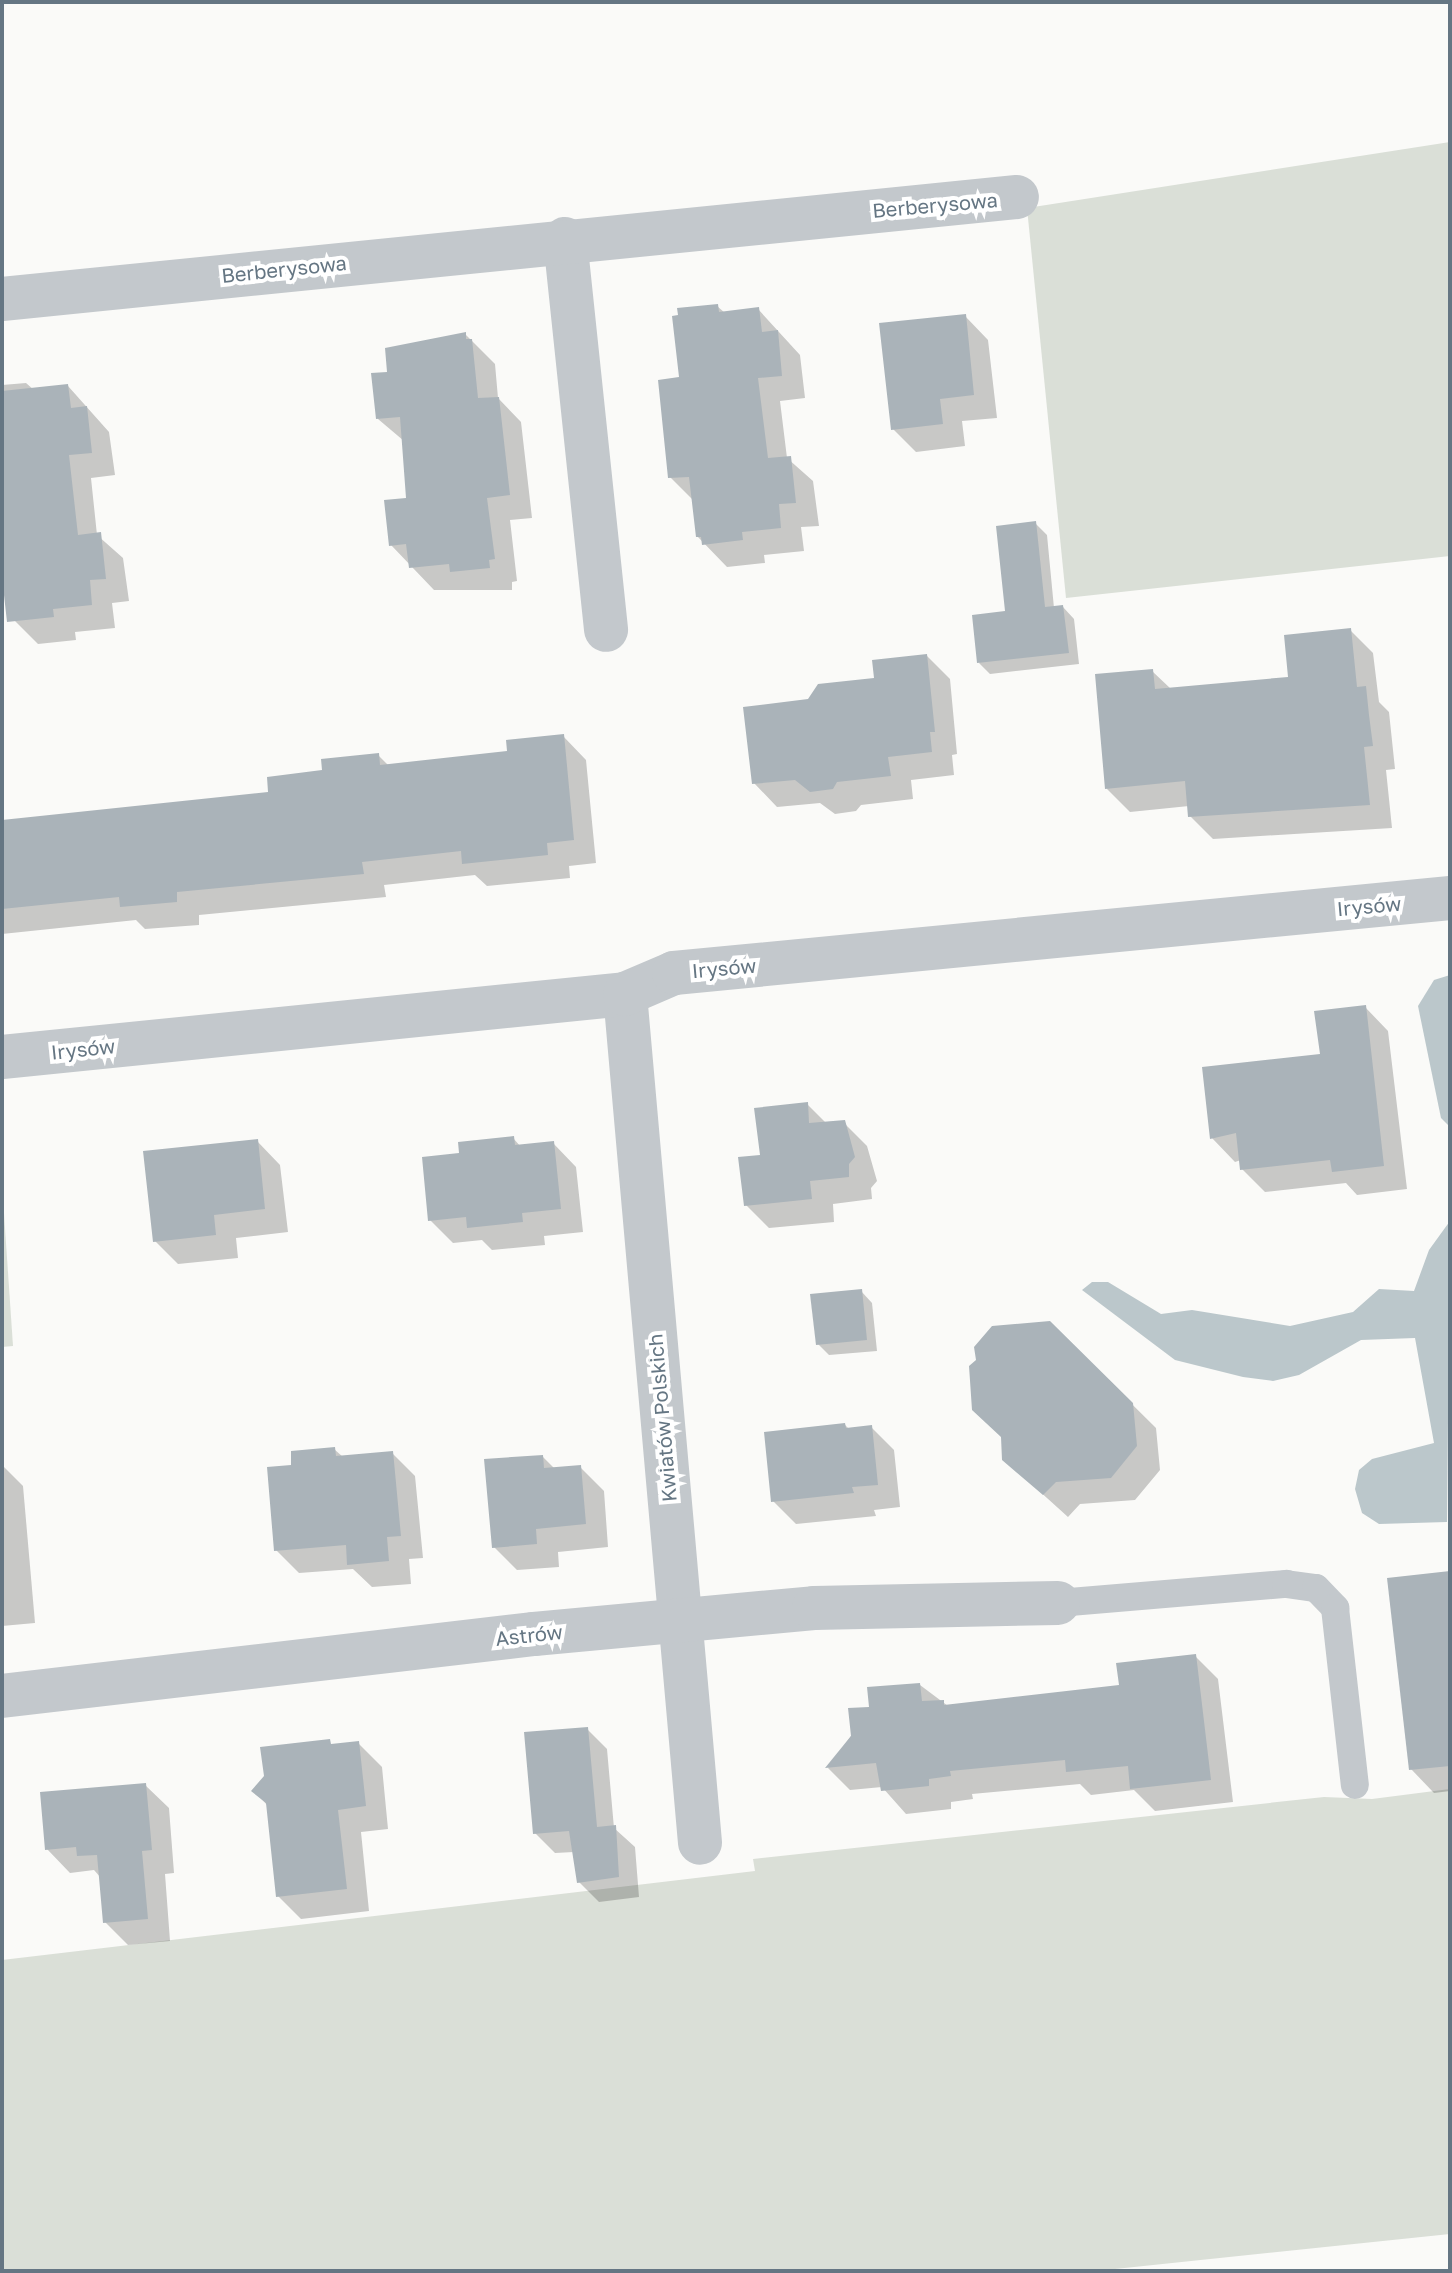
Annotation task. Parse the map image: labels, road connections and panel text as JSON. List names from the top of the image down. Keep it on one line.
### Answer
{"streets":{"street":["Berberysowa","Irysów","Kwiatów Polskich","Astrów"]},"crossings":[["Irysów","Kwiatów Polskich"],["Kwiatów Polskich","Astrów"]]}
